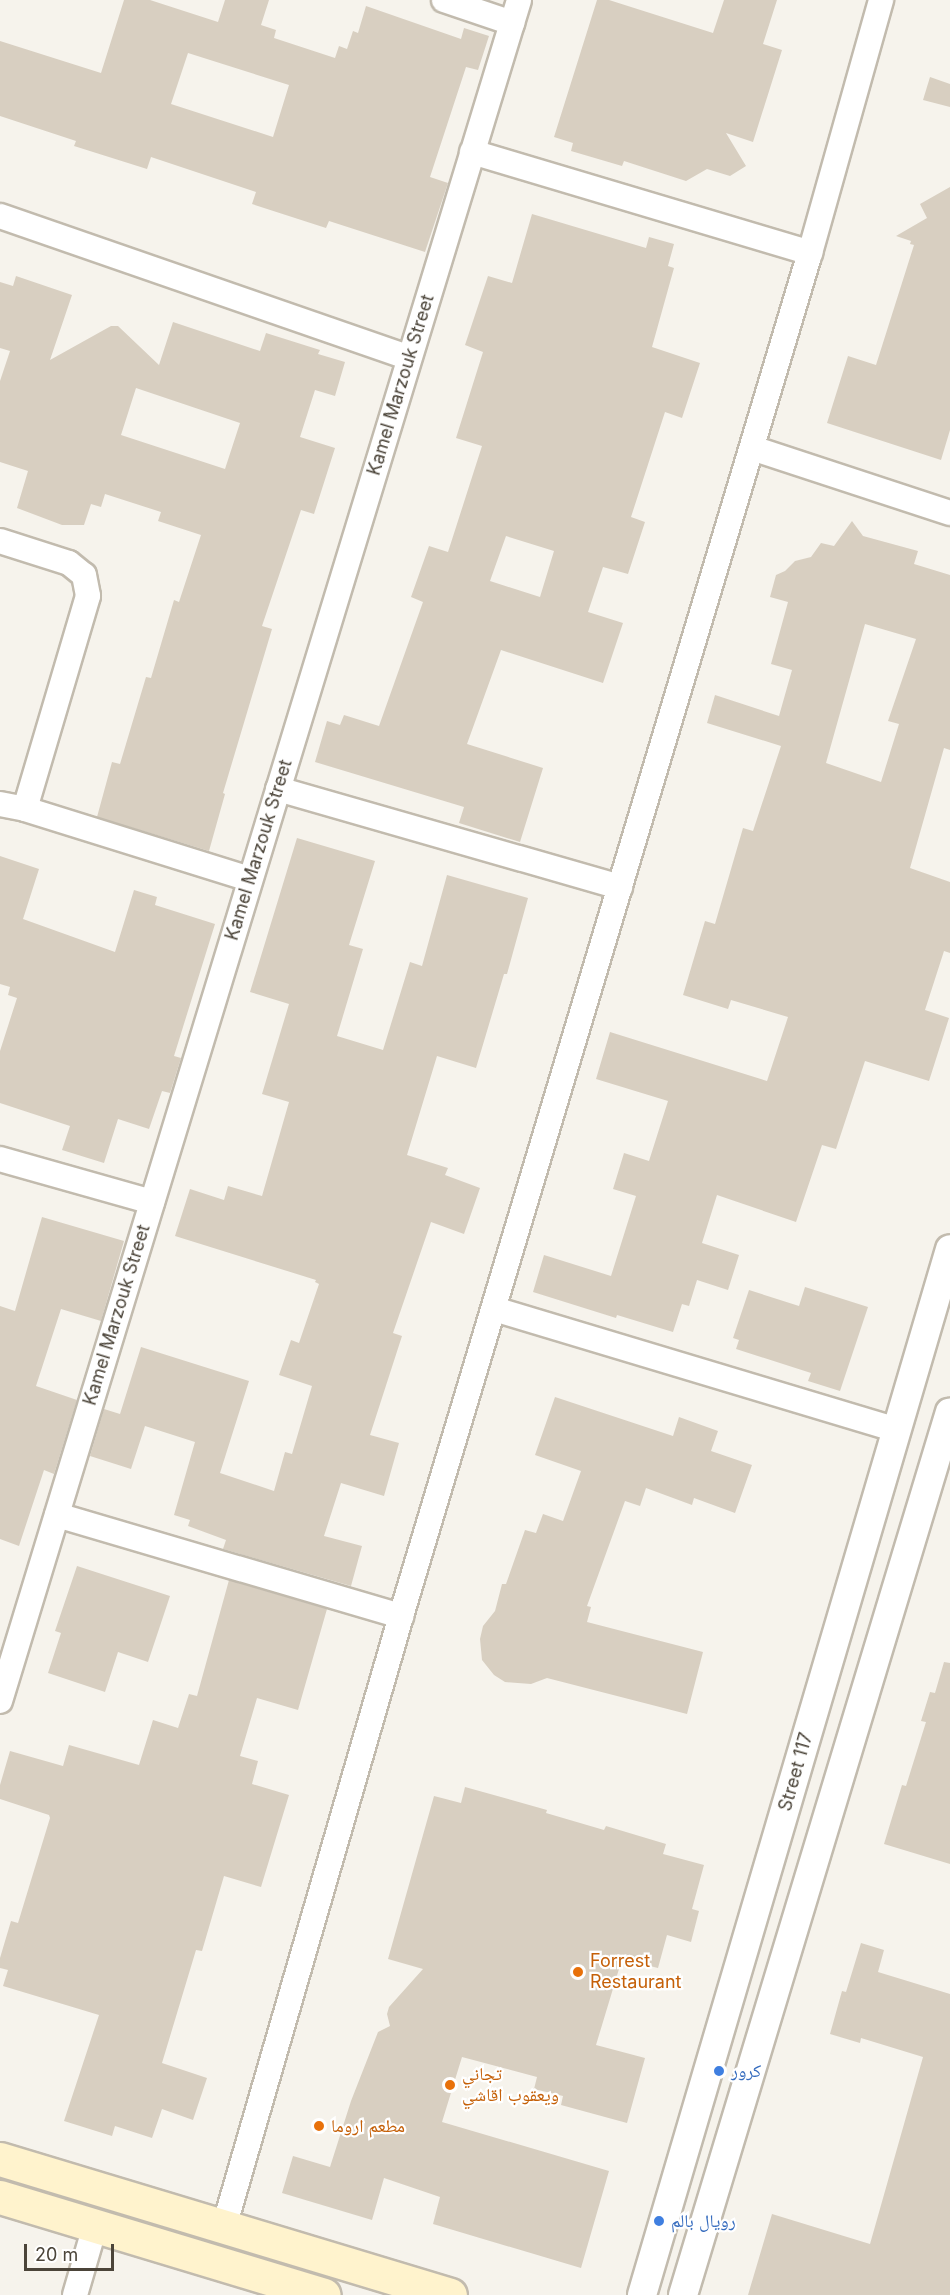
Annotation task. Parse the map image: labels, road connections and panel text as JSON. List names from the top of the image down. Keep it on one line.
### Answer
{"streets":{"street":["Kamel Marzouk Street","Street 117"]},"places":["Forrest Restaurant","كرور","تجاني ويعقوب اقاشي","مطعم اروما","رويال بالم"],"scale_bar":"20 m"}
